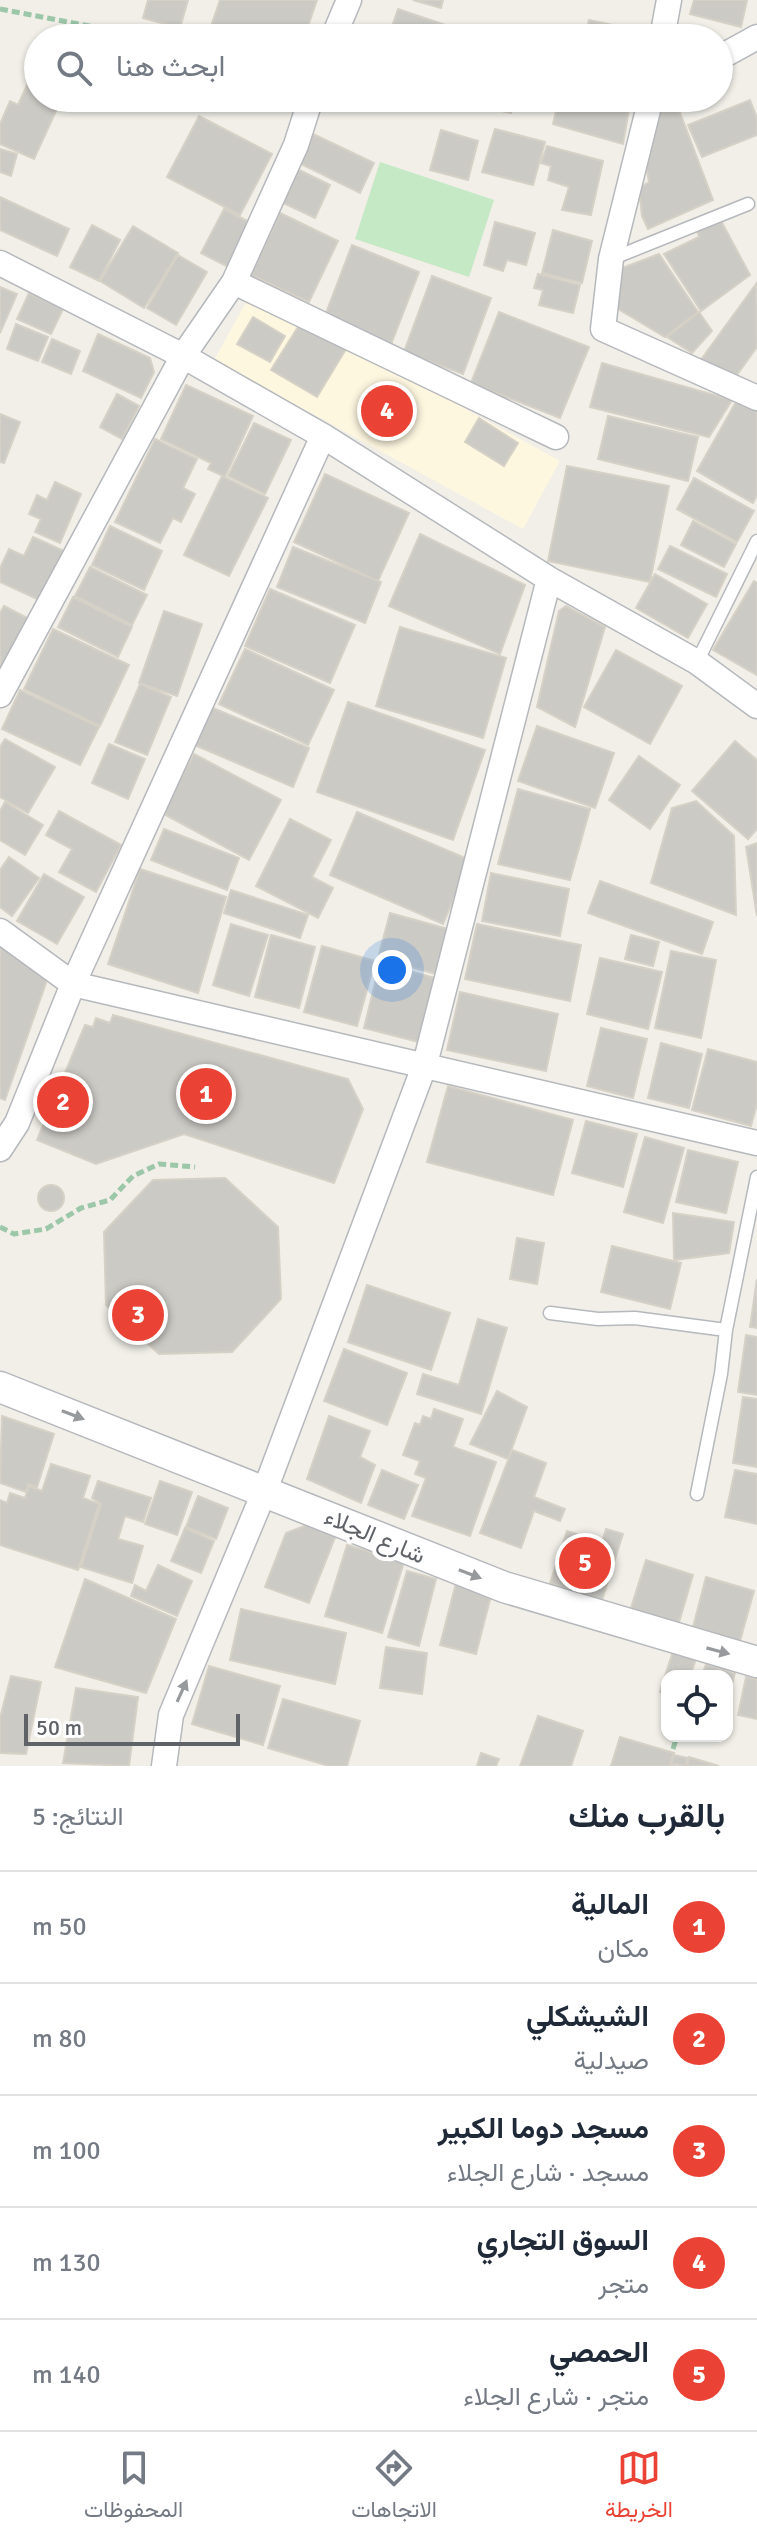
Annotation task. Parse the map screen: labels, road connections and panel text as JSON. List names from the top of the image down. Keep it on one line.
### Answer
{"streets":{"street":["شارع الجلاء"]},"one_way":["شارع الجلاء"],"scale_bar":"50 m","page":{"search":"ابحث هنا","pins":["4","1","2","3","5"],"scale":"50 m","heading":["بالقرب منك","النتائج: 5"],"list":[{"mark":"1","name":"المالية","note":"مكان","value":"50 m"},{"mark":"2","name":"الشيشكلي","note":"صيدلية","value":"80 m"},{"mark":"3","name":"مسجد دوما الكبير","note":"مسجد · شارع الجلاء","value":"100 m"},{"mark":"4","name":"السوق التجاري","note":"متجر","value":"130 m"},{"mark":"5","name":"الحمصي","note":"متجر · شارع الجلاء","value":"140 m"}],"nav":["الخريطة","الاتجاهات","المحفوظات"]}}
